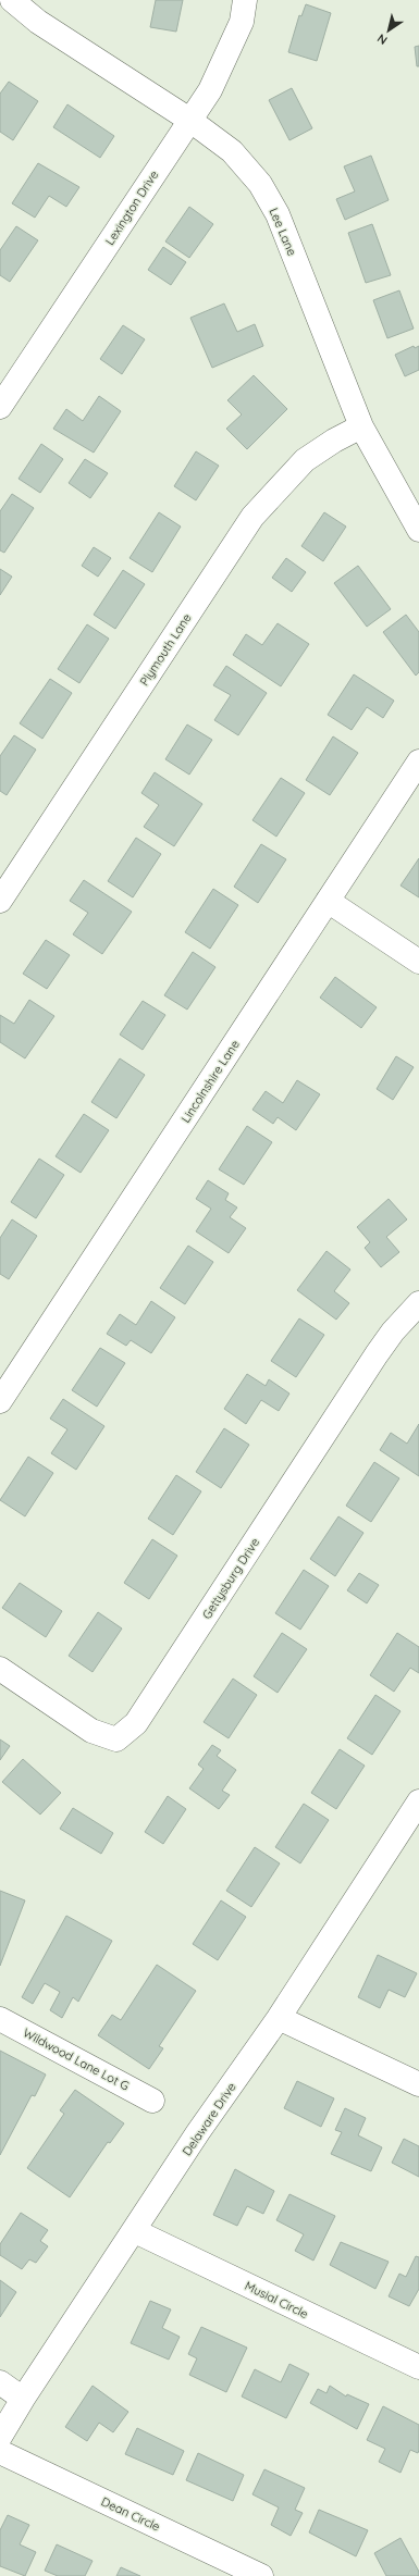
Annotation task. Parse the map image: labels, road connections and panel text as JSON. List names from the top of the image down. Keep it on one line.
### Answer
{"streets":{"street":["Lexington Drive","Lee Lane","Plymouth Lane","Lincolnshire Lane","Gettysburg Drive","Wildwood Lane Lot G","Delaware Drive","Musial Circle","Dean Circle"]},"crossings":[["Lexington Drive","Lee Lane"],["Lee Lane","Plymouth Lane"],["Delaware Drive","Musial Circle"]],"north":"bottom left"}
